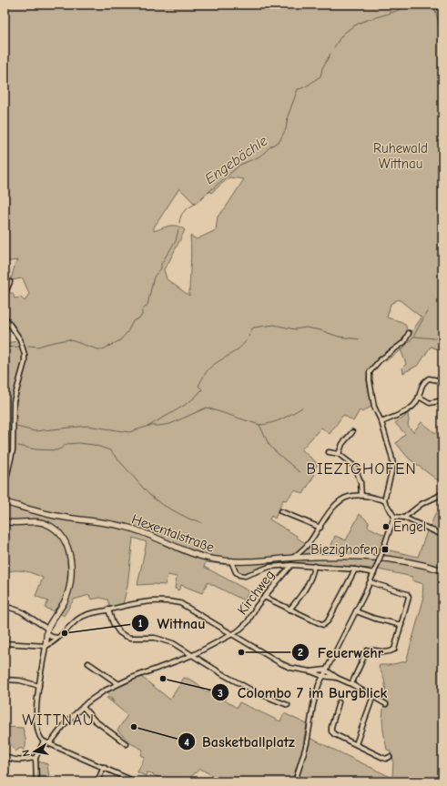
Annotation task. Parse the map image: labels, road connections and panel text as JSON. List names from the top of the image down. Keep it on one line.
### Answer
{"streets":{"main road":["Hexentalstraße"],"street":["Kirchweg"]},"districts":["BIEZIGHOFEN","WITTNAU"],"water":["Engebächle"],"parks":["Ruhewald Wittnau"],"places":{"other":["Engel","Wittnau","Feuerwehr","Colombo 7 im Burgblick","Basketballplatz"],"transit":["Biezighofen"]},"north":"left"}
